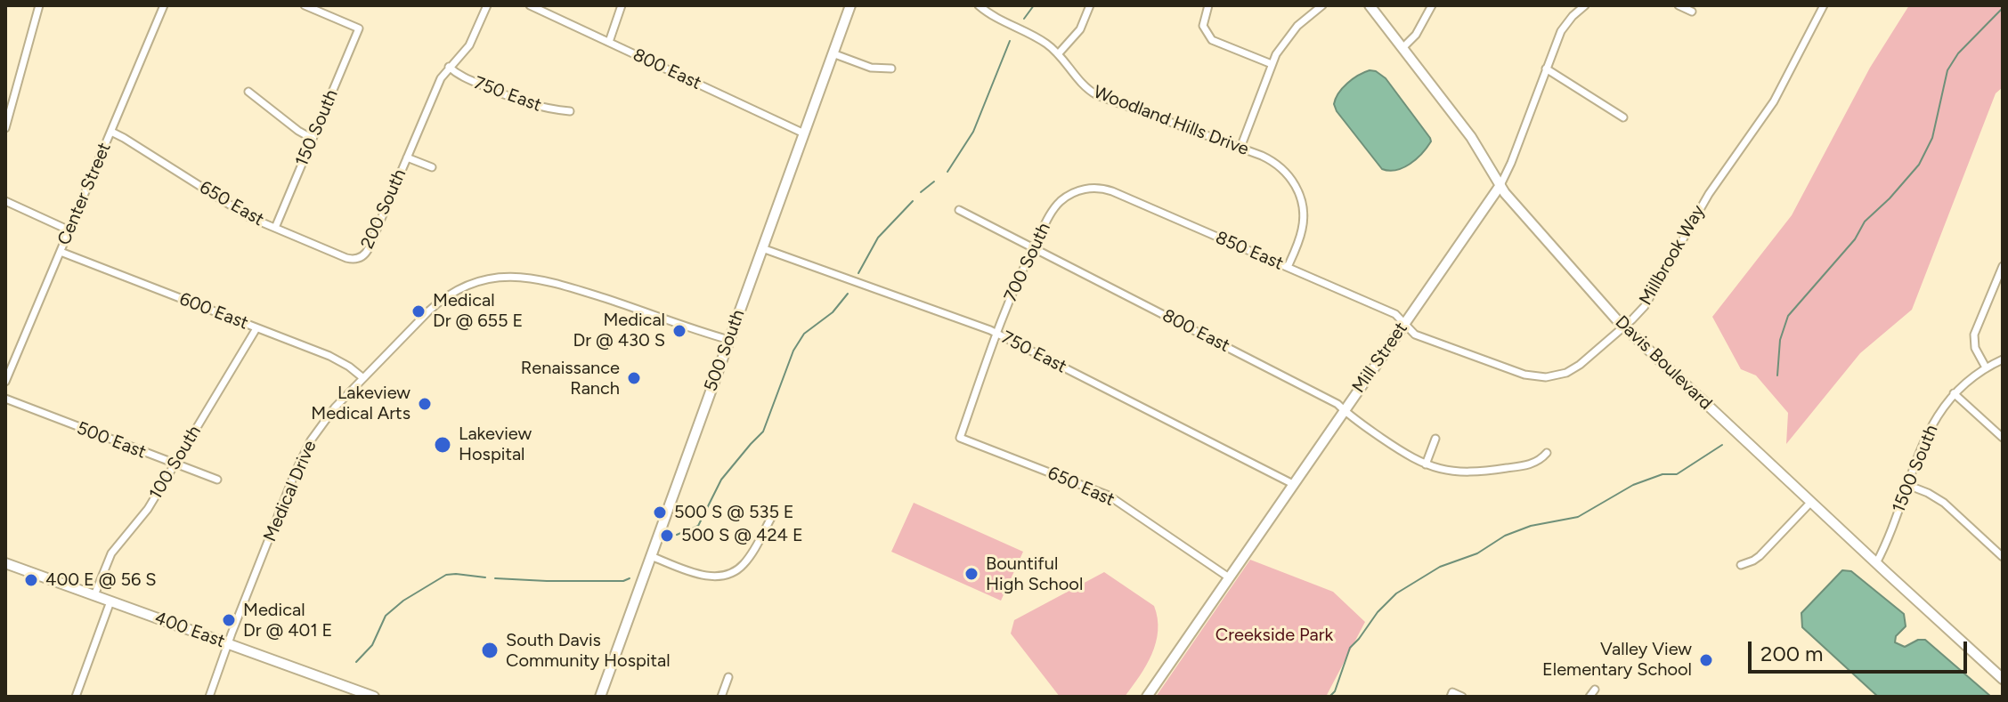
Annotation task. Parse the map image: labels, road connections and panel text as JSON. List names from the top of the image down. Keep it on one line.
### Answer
{"streets":{"street":["800 East","750 East","Woodland Hills Drive","150 South","Center Street","650 East","200 South","850 East","Millbrook Way","700 South","600 East","500 South","Mill Street","Davis Boulevard","500 East","100 South","1500 South","Medical Drive","400 East"]},"crossings":[["800 East","700 South"],["800 East","500 South"],["800 East","Mill Street"],["750 East","200 South"],["750 East","700 South"],["750 East","500 South"],["750 East","Mill Street"],["Woodland Hills Drive","850 East"],["150 South","650 East"],["Center Street","650 East"],["Center Street","600 East"],["650 East","200 South"],["650 East","700 South"],["650 East","Mill Street"],["850 East","Millbrook Way"],["850 East","700 South"],["850 East","Mill Street"],["Millbrook Way","Mill Street"],["Millbrook Way","Davis Boulevard"],["600 East","100 South"],["600 East","Medical Drive"],["500 South","Medical Drive"],["Mill Street","Davis Boulevard"],["Davis Boulevard","1500 South"],["500 East","100 South"],["100 South","400 East"],["Medical Drive","400 East"]],"parks":["Creekside Park"],"places":["Medical Dr @ 655 E","Medical Dr @ 430 S","Renaissance Ranch","Lakeview Medical Arts","Lakeview Hospital","500 S @ 535 E","500 S @ 424 E","Bountiful High School","400 E @ 56 S","Medical Dr @ 401 E","South Davis Community Hospital","Valley View Elementary School"],"scale_bar":"200 m"}
